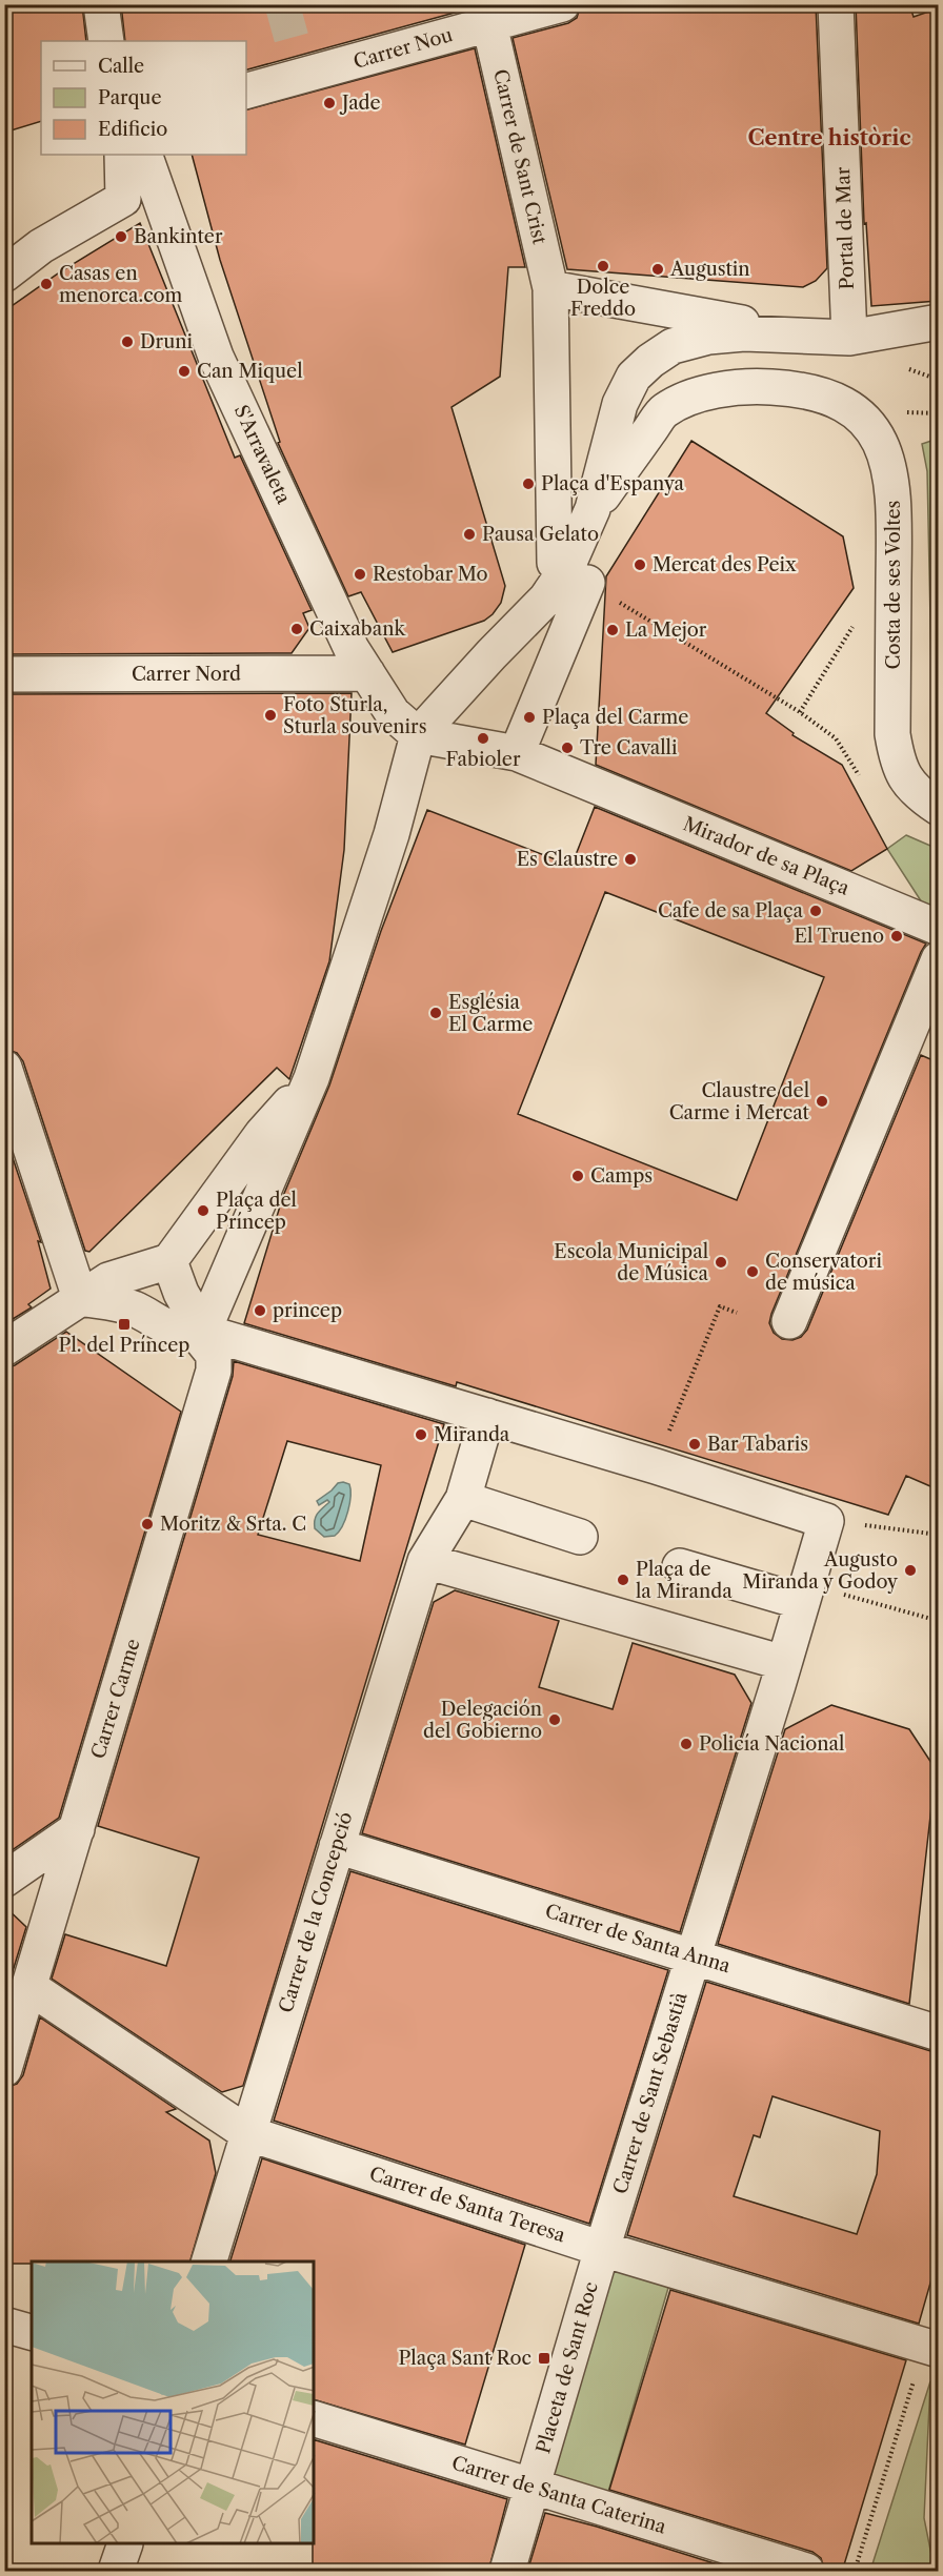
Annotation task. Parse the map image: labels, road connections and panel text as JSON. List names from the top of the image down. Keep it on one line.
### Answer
{"streets":{"street":["Carrer Nou","Carrer de Sant Crist","Portal de Mar","S'Arravaleta","Costa de ses Voltes","Carrer Nord","Mirador de sa Plaça","Carrer Carme","Carrer de la Concepció","Carrer de Santa Anna","Carrer de Sant Sebastià","Carrer de Santa Teresa","Placeta de Sant Roc","Carrer de Santa Caterina"]},"crossings":[["Carrer Nou","Carrer de Sant Crist"],["S'Arravaleta","Carrer Nord"],["S'Arravaleta","Mirador de sa Plaça"],["Carrer Carme","Carrer de Santa Teresa"],["Carrer de la Concepció","Carrer de Santa Anna"],["Carrer de la Concepció","Carrer de Santa Teresa"],["Carrer de Santa Anna","Carrer de Sant Sebastià"],["Carrer de Sant Sebastià","Carrer de Santa Teresa"],["Carrer de Sant Sebastià","Placeta de Sant Roc"],["Carrer de Santa Teresa","Placeta de Sant Roc"],["Placeta de Sant Roc","Carrer de Santa Caterina"]],"districts":["Centre històric"],"places":{"other":["Jade","Bankinter","Dolce Freddo","Augustin","Casas en menorca.com","Druni","Can Miquel","Plaça d'Espanya","Pausa Gelato","Mercat des Peix","Restobar Mo","Caixabank","La Mejor","Foto Sturla, Sturla souvenirs","Plaça del Carme","Fabioler","Tre Cavalli","Es Claustre","Cafe de sa Plaça","El Trueno","Església El Carme","Claustre del Carme i Mercat","Camps","Plaça del Príncep","Escola Municipal de Música","Conservatori de música","princep","Miranda","Bar Tabaris","Moritz & Srta. C","Augusto Miranda y Godoy","Plaça de la Miranda","Delegación del Gobierno","Policía Nacional"],"transit":["Pl. del Príncep","Plaça Sant Roc"]},"legend":["Calle","Parque","Edificio"]}
